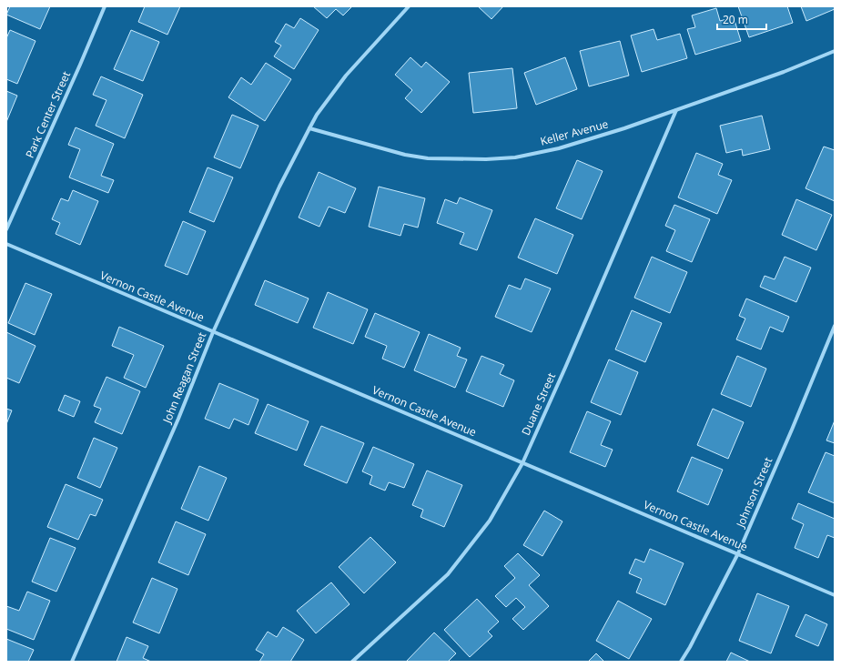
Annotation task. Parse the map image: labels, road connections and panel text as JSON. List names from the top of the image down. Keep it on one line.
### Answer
{"streets":{"street":["Park Center Street","Keller Avenue","Vernon Castle Avenue","John Reagan Street","Duane Street","Johnson Street"]},"crossings":[["Keller Avenue","John Reagan Street"],["Keller Avenue","Duane Street"],["Vernon Castle Avenue","John Reagan Street"],["Vernon Castle Avenue","Duane Street"],["Vernon Castle Avenue","Johnson Street"]],"scale_bar":"20 m"}
